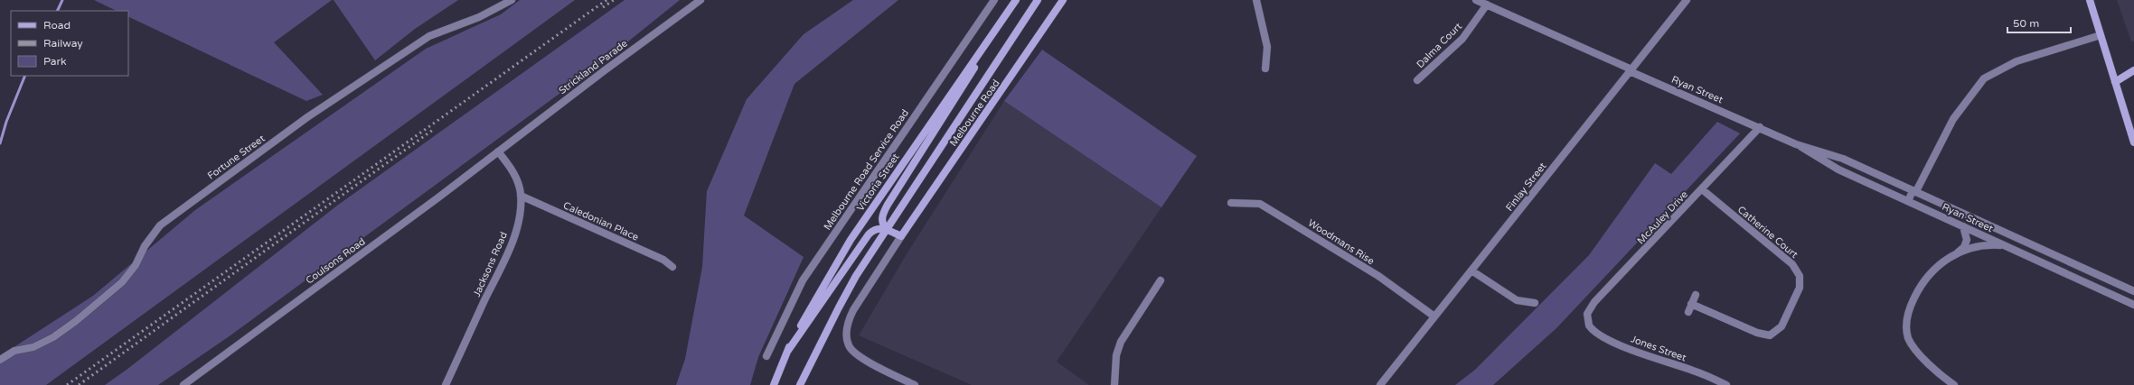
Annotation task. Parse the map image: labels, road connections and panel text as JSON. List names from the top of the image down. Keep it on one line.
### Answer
{"streets":{"main road":["Melbourne Road","Victoria Street"],"street":["Dalma Court","Strickland Parade","Ryan Street","Fortune Street","Melbourne Road Service Road","Finlay Street","McAuley Drive","Caledonian Place","Catherine Court","Woodmans Rise","Coulsons Road","Jacksons Road","Jones Street"]},"crossings":[["Dalma Court","Ryan Street"],["Strickland Parade","Coulsons Road"],["Strickland Parade","Jacksons Road"],["Ryan Street","Finlay Street"],["Ryan Street","McAuley Drive"],["Finlay Street","Woodmans Rise"],["McAuley Drive","Catherine Court"],["McAuley Drive","Jones Street"],["Caledonian Place","Jacksons Road"],["Coulsons Road","Jacksons Road"]],"legend":["Road","Railway","Park"],"scale_bar":"50 m"}
